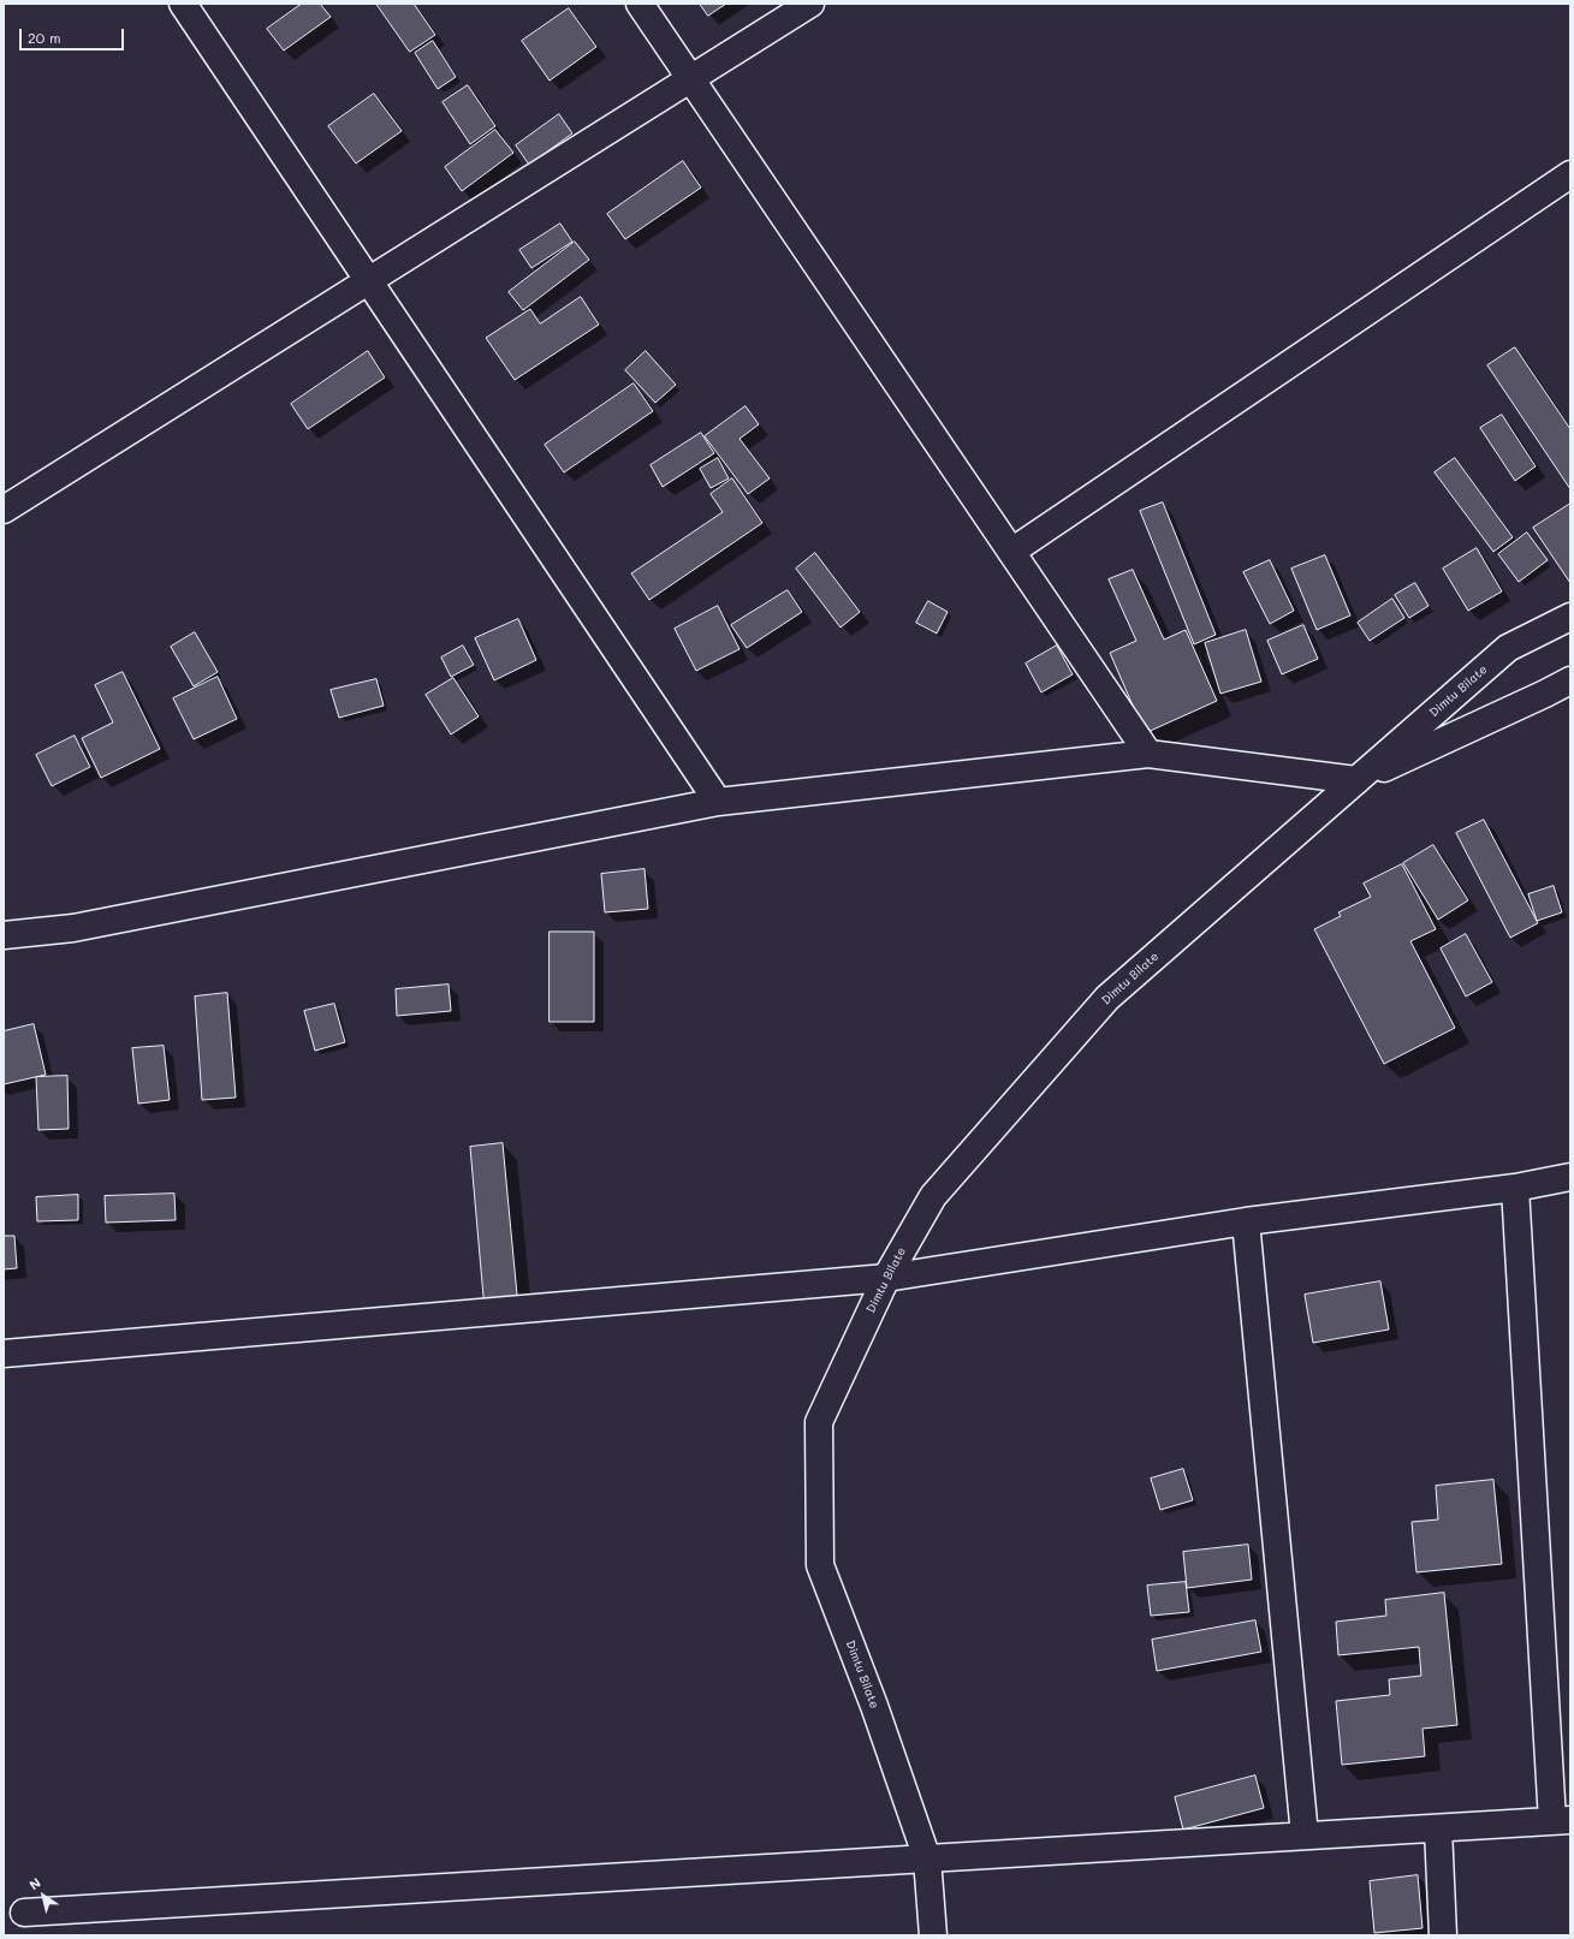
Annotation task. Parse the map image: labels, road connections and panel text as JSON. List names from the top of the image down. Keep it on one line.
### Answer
{"streets":{"street":["Dimtu Bilate"]},"scale_bar":"20 m","north":"top left"}
